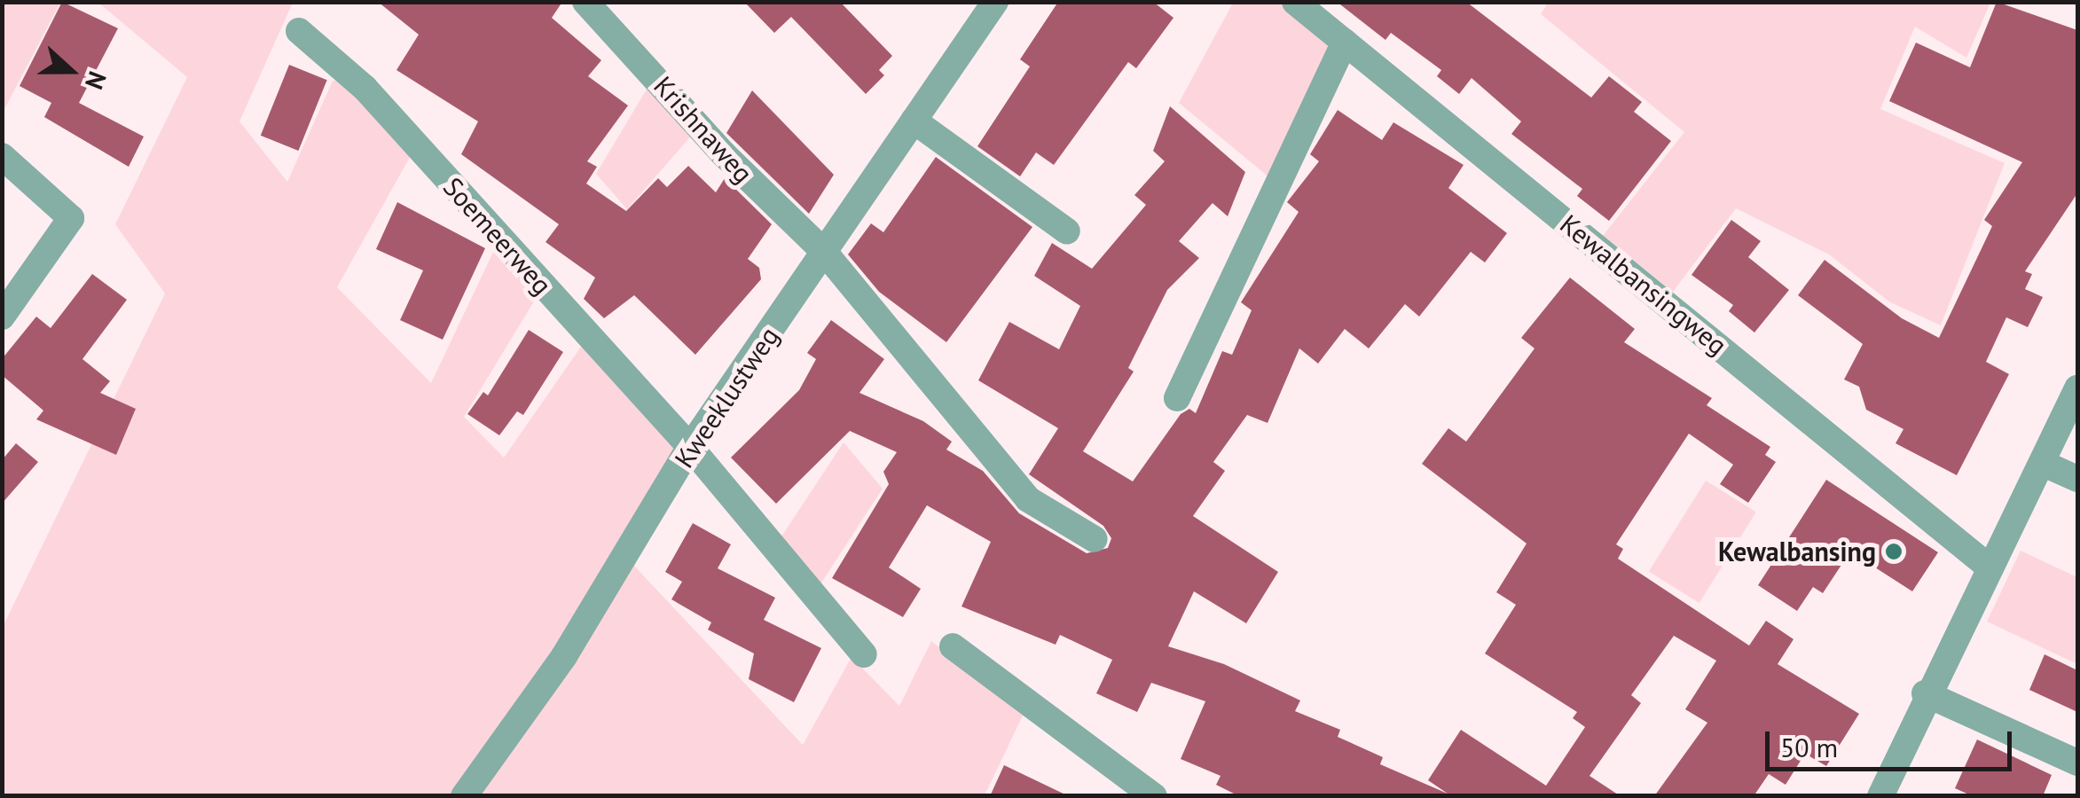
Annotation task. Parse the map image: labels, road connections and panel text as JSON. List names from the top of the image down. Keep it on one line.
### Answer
{"streets":{"street":["Krishnaweg","Soemeerweg","Kewalbansingweg","Kweeklustweg"]},"crossings":[["Krishnaweg","Kweeklustweg"],["Soemeerweg","Kweeklustweg"]],"places":["Kewalbansing"],"scale_bar":"50 m","north":"right"}
